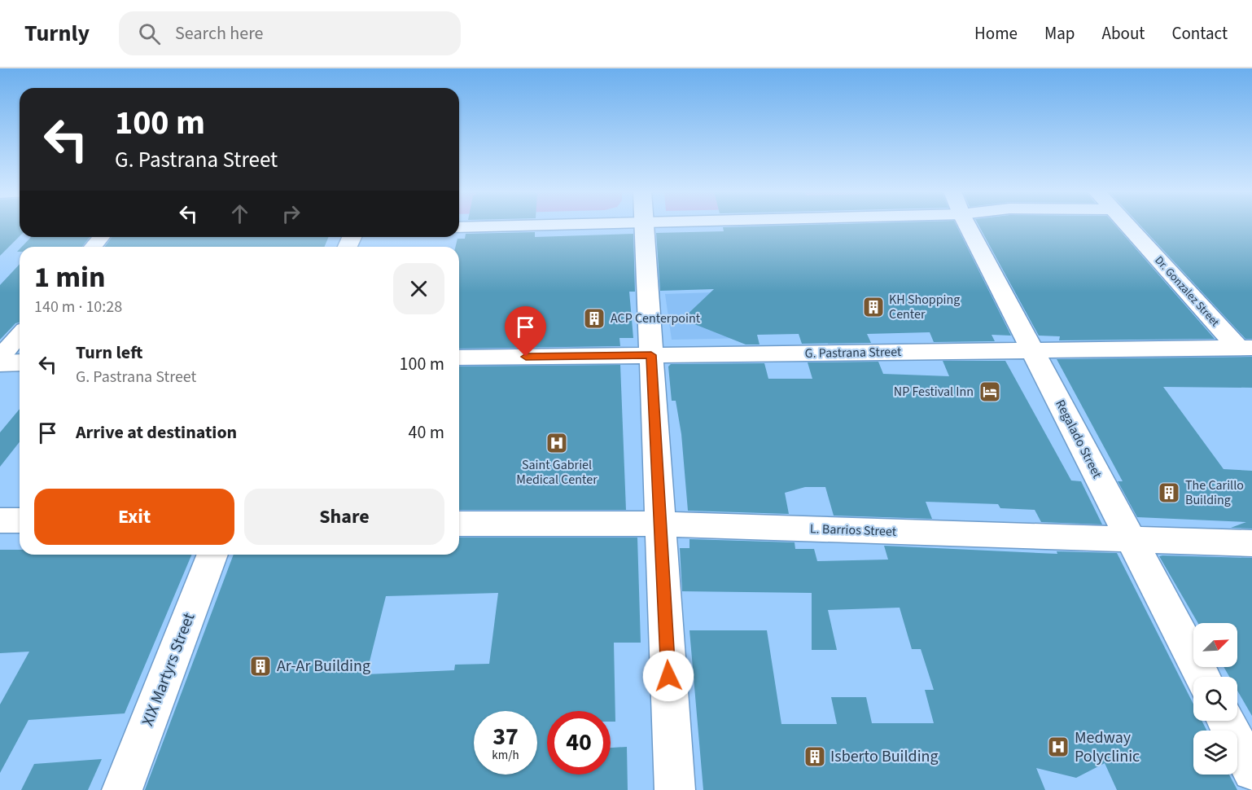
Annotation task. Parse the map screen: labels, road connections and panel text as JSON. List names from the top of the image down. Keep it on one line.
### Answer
{"streets":{"street":["Dr. Gonzalez Street","G. Pastrana Street","Regalado Street","L. Barrios Street","XIX Martyrs Street"]},"crossings":[["Dr. Gonzalez Street","G. Pastrana Street"],["G. Pastrana Street","Regalado Street"],["Regalado Street","L. Barrios Street"]],"places":{"building":["KH Shopping Center","ACP Centerpoint","The Carillo Building","Ar-Ar Building","Isberto Building"],"hotel":["NP Festival Inn"],"hospital":["Saint Gabriel Medical Center","Medway Polyclinic"]},"north":"top right","page":{"header":"Turnly","search":"Search here","nav":["Home","Map","About","Contact"],"turn":["100 m","G. Pastrana Street"],"heading":["1 min","140 m · 10:28"],"list":[{"name":"Turn left","note":"G. Pastrana Street","value":"100 m"},{"name":"Arrive at destination","value":"40 m"}],"buttons":["Exit","Share"],"speed":"37 km/h","limit":"40"}}
